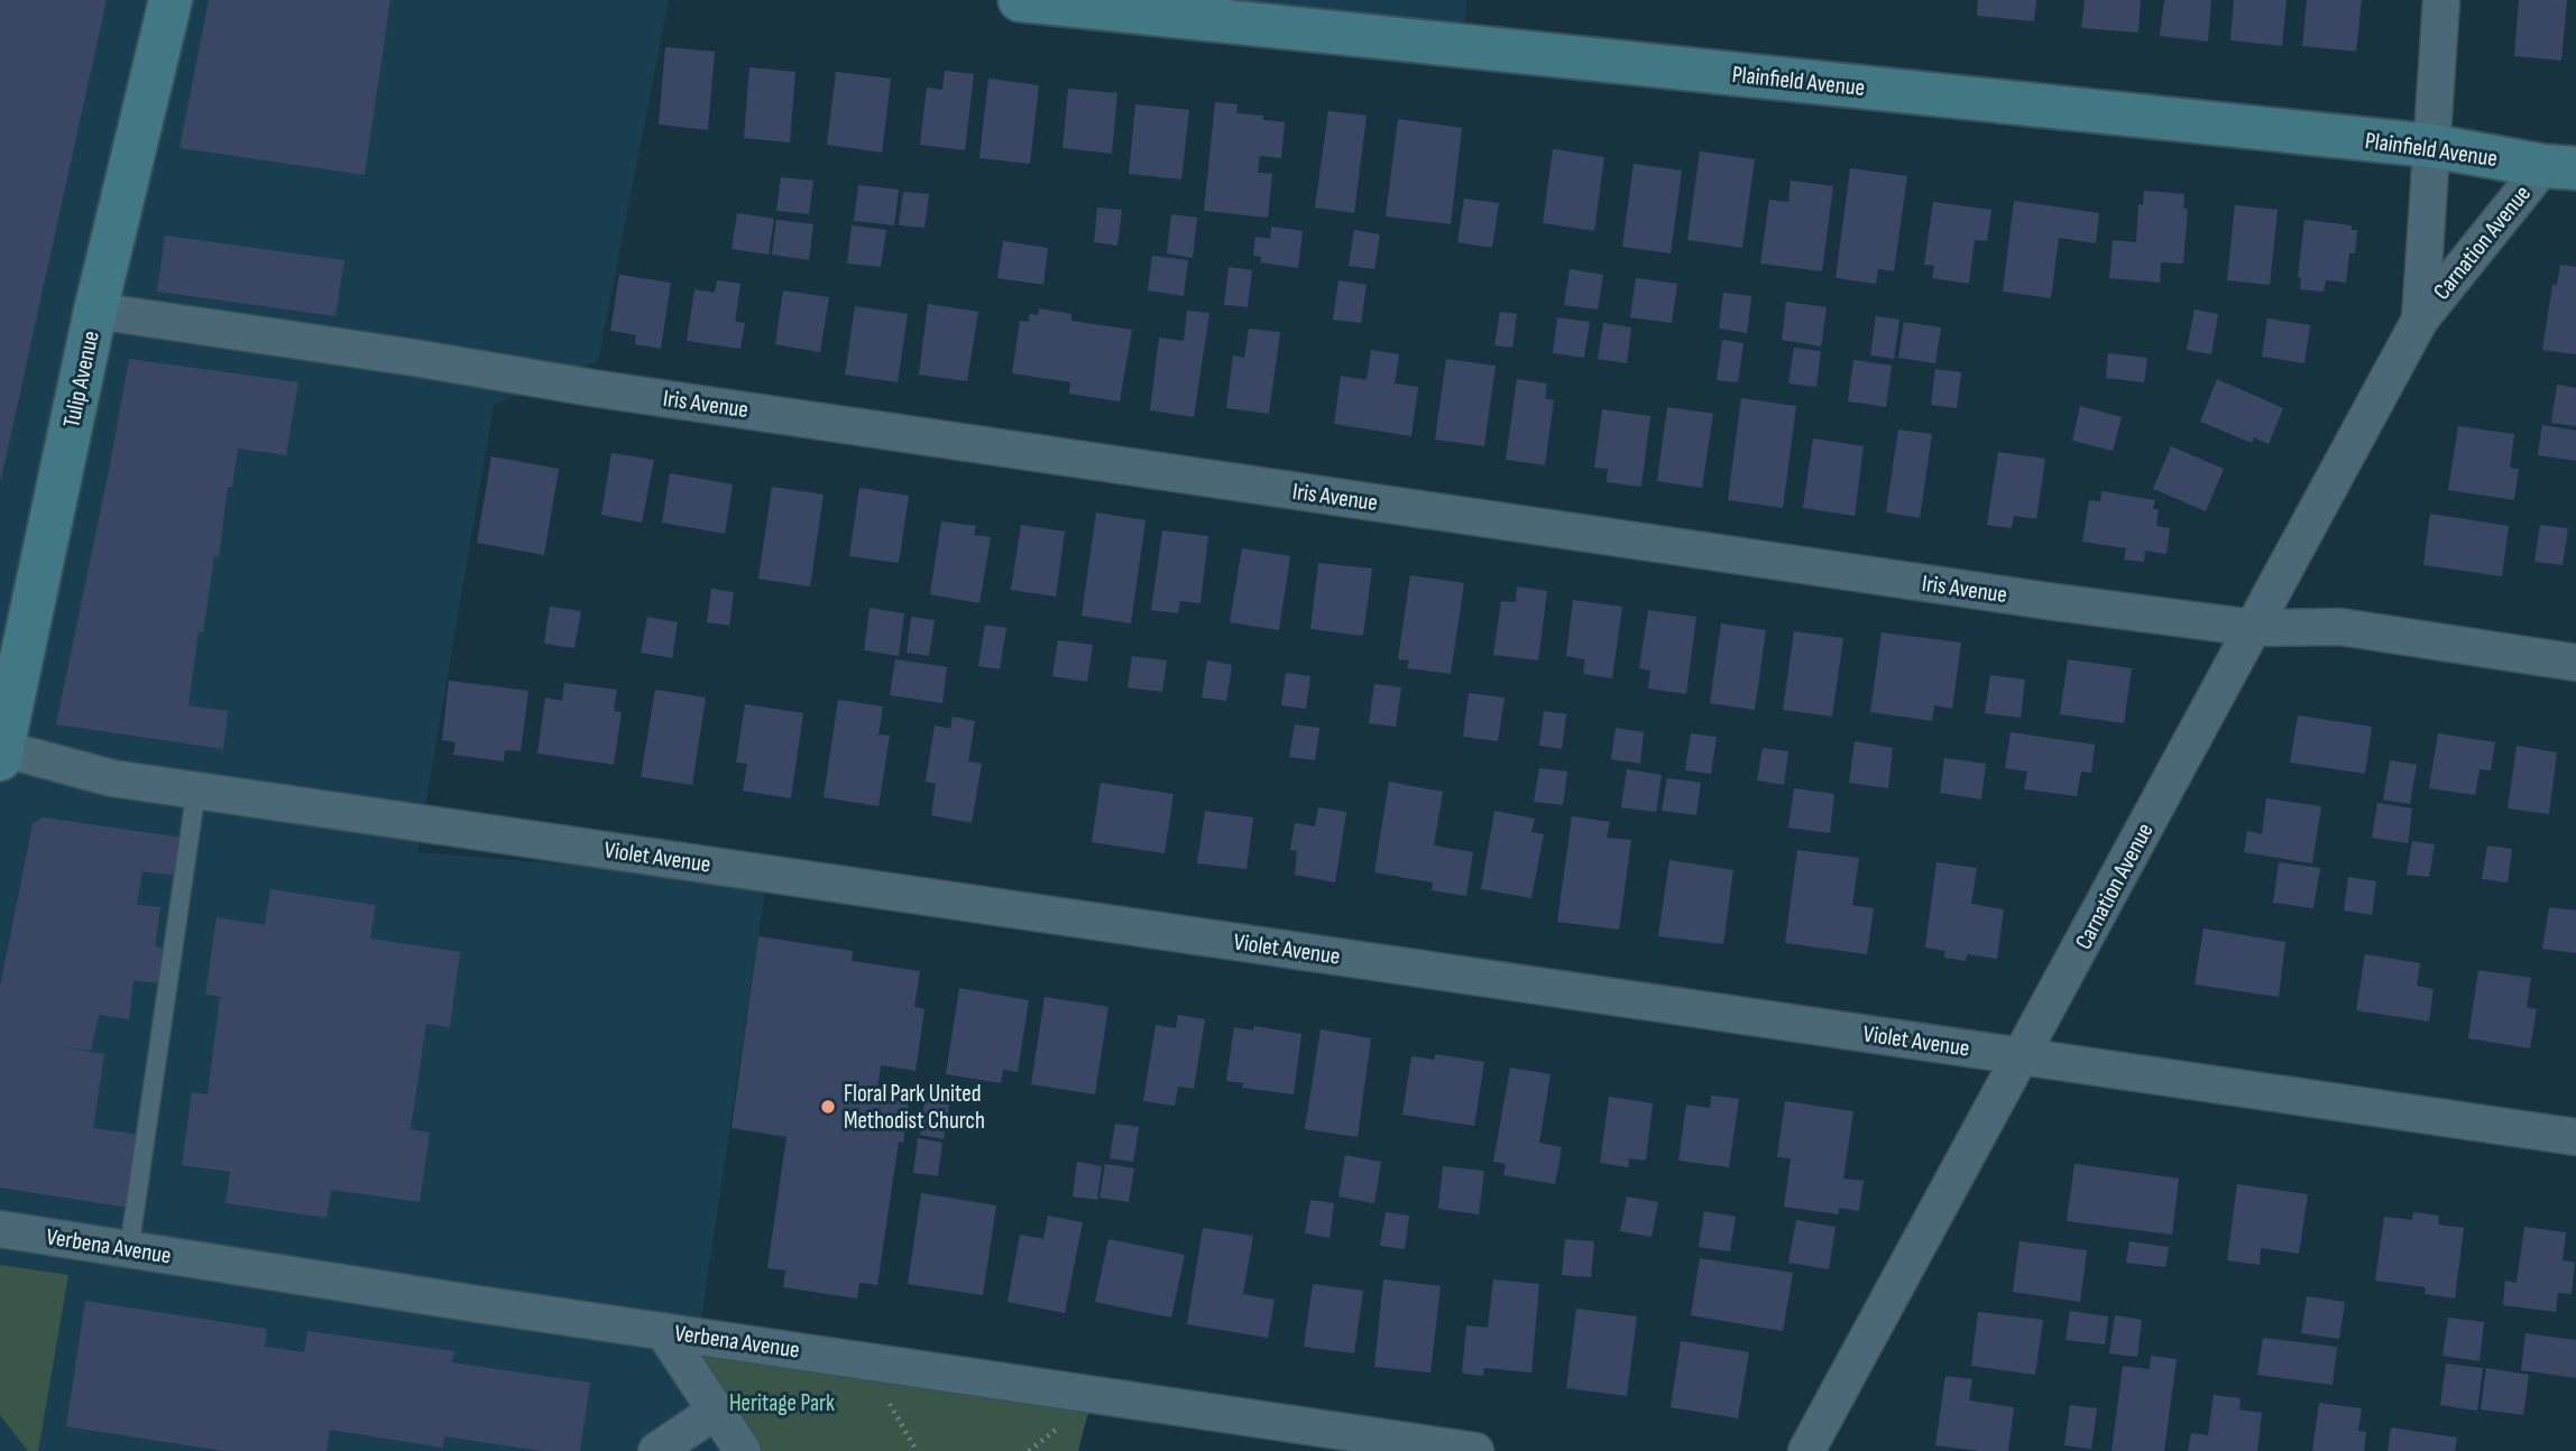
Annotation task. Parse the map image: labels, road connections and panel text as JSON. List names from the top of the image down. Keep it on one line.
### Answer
{"streets":{"main road":["Plainfield Avenue","Tulip Avenue"],"street":["Carnation Avenue","Iris Avenue","Violet Avenue","Verbena Avenue"]},"crossings":[["Plainfield Avenue","Carnation Avenue"],["Carnation Avenue","Iris Avenue"],["Carnation Avenue","Violet Avenue"],["Tulip Avenue","Iris Avenue"],["Tulip Avenue","Violet Avenue"]],"parks":["Heritage Park"],"places":["Floral Park United Methodist Church"]}
